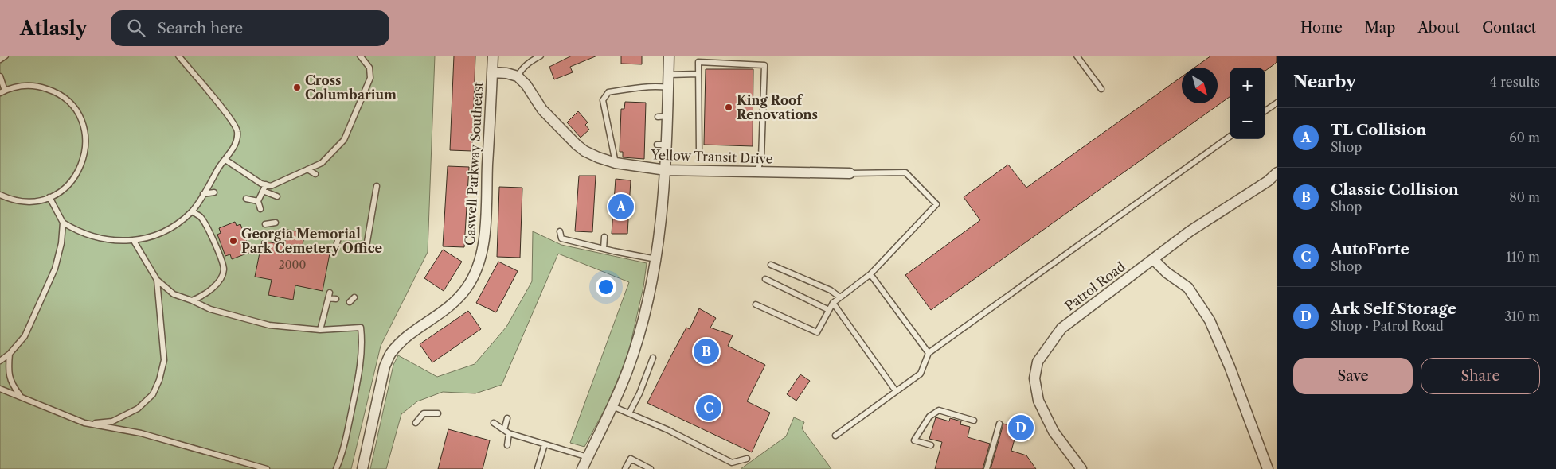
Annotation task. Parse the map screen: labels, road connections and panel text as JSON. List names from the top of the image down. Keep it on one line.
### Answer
{"streets":{"street":["Yellow Transit Drive","Caswell Parkway Southeast","Patrol Road"]},"places":["Cross Columbarium","King Roof Renovations","Georgia Memorial Park Cemetery Office"],"house_numbers":["2000"],"north":"bottom right","page":{"header":"Atlasly","search":"Search here","nav":["Home","Map","About","Contact"],"heading":["Nearby","4 results"],"map_buttons":["+","−"],"list":[{"mark":"A","name":"TL Collision","note":"Shop","value":"60 m"},{"mark":"B","name":"Classic Collision","note":"Shop","value":"80 m"},{"mark":"C","name":"AutoForte","note":"Shop","value":"110 m"},{"mark":"D","name":"Ark Self Storage","note":"Shop · Patrol Road","value":"310 m"}],"pins":["A","B","C","D"],"buttons":["Save","Share"]}}
